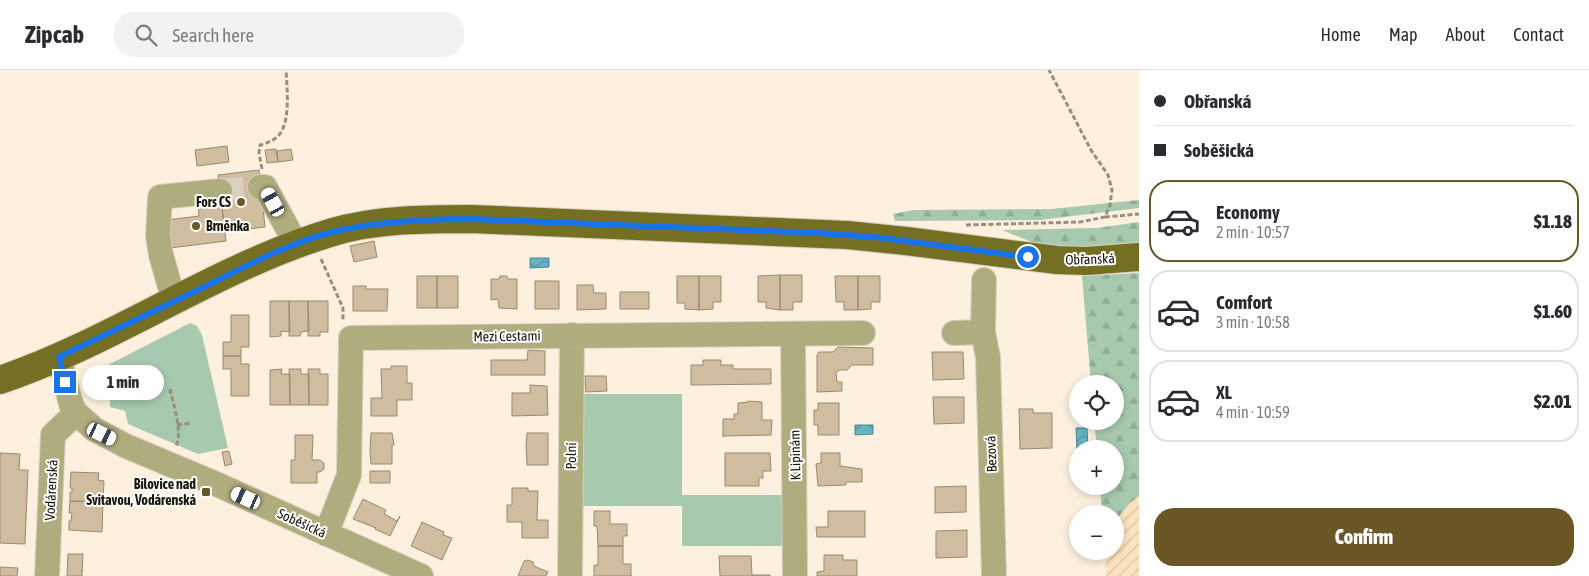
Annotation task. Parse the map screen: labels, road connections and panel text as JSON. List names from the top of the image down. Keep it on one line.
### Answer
{"streets":{"main road":["Obřanská"],"street":["Mezi Cestami","Bezová","K Lipinám","Polní","Vodárenská","Soběšická"]},"crossings":[["Obřanská","Soběšická"],["Mezi Cestami","K Lipinám"],["Mezi Cestami","Polní"],["Vodárenská","Soběšická"]],"places":{"other":["Fors CS","Brněnka"],"transit":["Bílovice nad Svitavou, Vodárenská"]},"page":{"header":"Zipcab","search":"Search here","nav":["Home","Map","About","Contact"],"banner":["Obřanská","Soběšická"],"list":[{"name":"Economy","note":"2 min · 10:57","value":"$1.18"},{"name":"Comfort","note":"3 min · 10:58","value":"$1.60"},{"name":"XL","note":"4 min · 10:59","value":"$2.01"}],"bubble":"1 min","map_buttons":["+","−"],"buttons":"Confirm"}}
